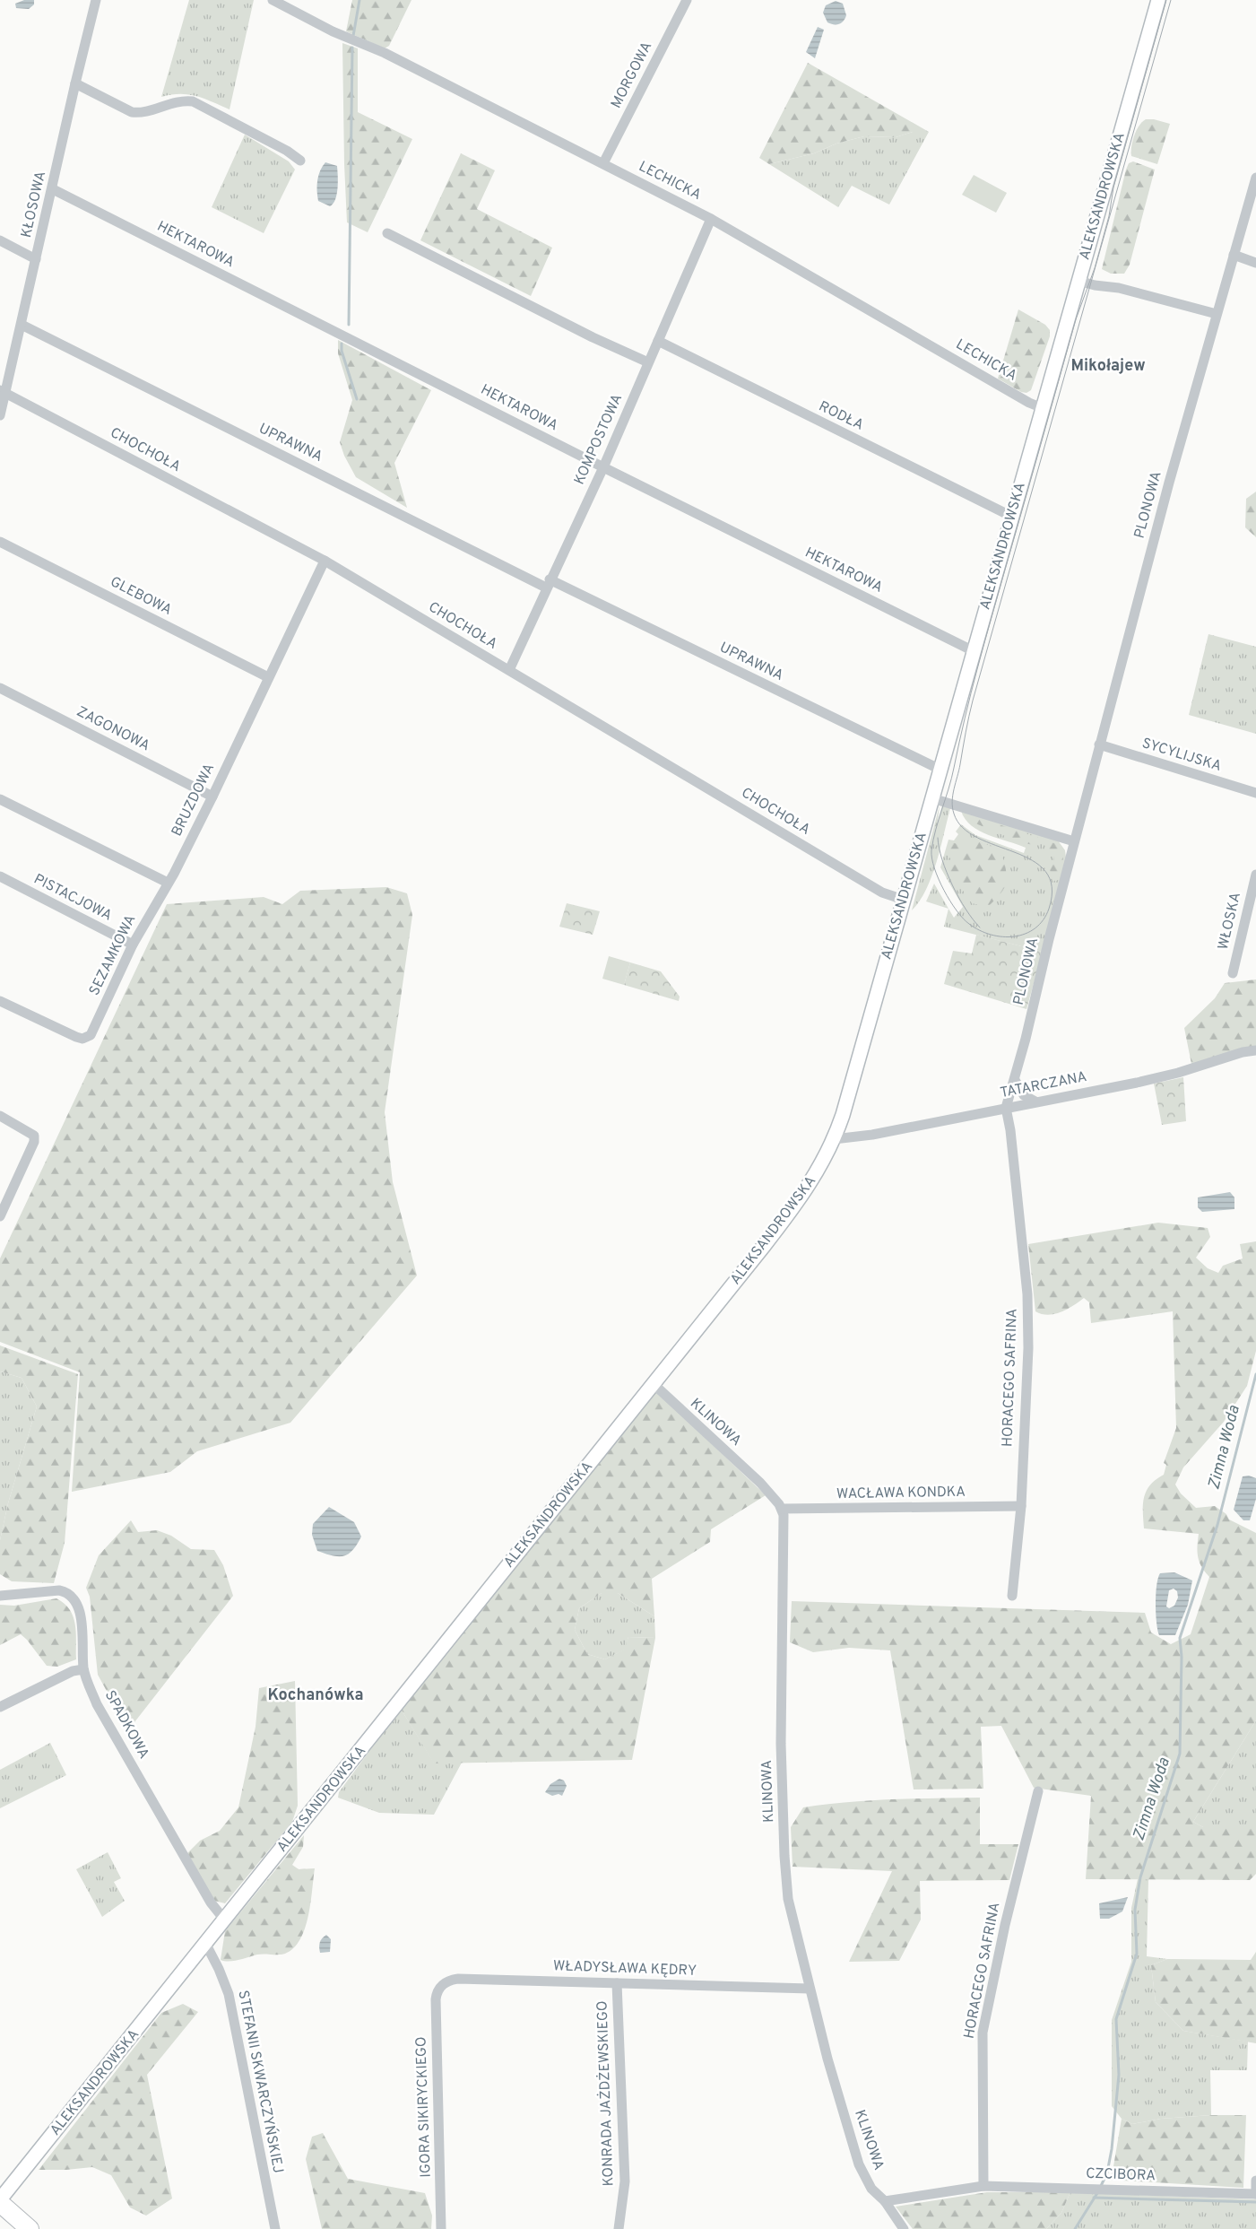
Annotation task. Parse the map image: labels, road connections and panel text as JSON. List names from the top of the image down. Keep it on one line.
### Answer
{"streets":{"main road":["ALEKSANDROWSKA"],"street":["MORGOWA","LECHICKA","KŁOSOWA","HEKTAROWA","RODŁA","KOMPOSTOWA","UPRAWNA","CHOCHOŁA","PLONOWA","GLEBOWA","ZAGONOWA","SYCYLIJSKA","BRUZDOWA","PISTACJOWA","WŁOSKA","SEZAMKOWA","TATARCZANA","HORACEGO SAFRINA","KLINOWA","WACŁAWA KONDKA","SPADKOWA","WŁADYSŁAWA KĘDRY","STEFANII SKWARCZYŃSKIEJ","KONRADA JAŻDŻEWSKIEGO","IGORA SIKIRYCKIEGO","CZCIBORA"]},"crossings":[["MORGOWA","LECHICKA"],["LECHICKA","ALEKSANDROWSKA"],["LECHICKA","KOMPOSTOWA"],["ALEKSANDROWSKA","HEKTAROWA"],["ALEKSANDROWSKA","RODŁA"],["ALEKSANDROWSKA","UPRAWNA"],["ALEKSANDROWSKA","CHOCHOŁA"],["ALEKSANDROWSKA","TATARCZANA"],["ALEKSANDROWSKA","KLINOWA"],["ALEKSANDROWSKA","SPADKOWA"],["ALEKSANDROWSKA","STEFANII SKWARCZYŃSKIEJ"],["KŁOSOWA","HEKTAROWA"],["KŁOSOWA","UPRAWNA"],["KŁOSOWA","CHOCHOŁA"],["HEKTAROWA","KOMPOSTOWA"],["RODŁA","KOMPOSTOWA"],["KOMPOSTOWA","UPRAWNA"],["KOMPOSTOWA","CHOCHOŁA"],["CHOCHOŁA","BRUZDOWA"],["PLONOWA","SYCYLIJSKA"],["PLONOWA","TATARCZANA"],["PLONOWA","HORACEGO SAFRINA"],["GLEBOWA","BRUZDOWA"],["ZAGONOWA","BRUZDOWA"],["BRUZDOWA","SEZAMKOWA"],["PISTACJOWA","SEZAMKOWA"],["TATARCZANA","HORACEGO SAFRINA"],["HORACEGO SAFRINA","WACŁAWA KONDKA"],["HORACEGO SAFRINA","CZCIBORA"],["KLINOWA","WACŁAWA KONDKA"],["KLINOWA","WŁADYSŁAWA KĘDRY"],["KLINOWA","CZCIBORA"],["WŁADYSŁAWA KĘDRY","KONRADA JAŻDŻEWSKIEGO"],["WŁADYSŁAWA KĘDRY","IGORA SIKIRYCKIEGO"]],"districts":["Mikołajew","Kochanówka"],"water":["Zimna Woda"]}
